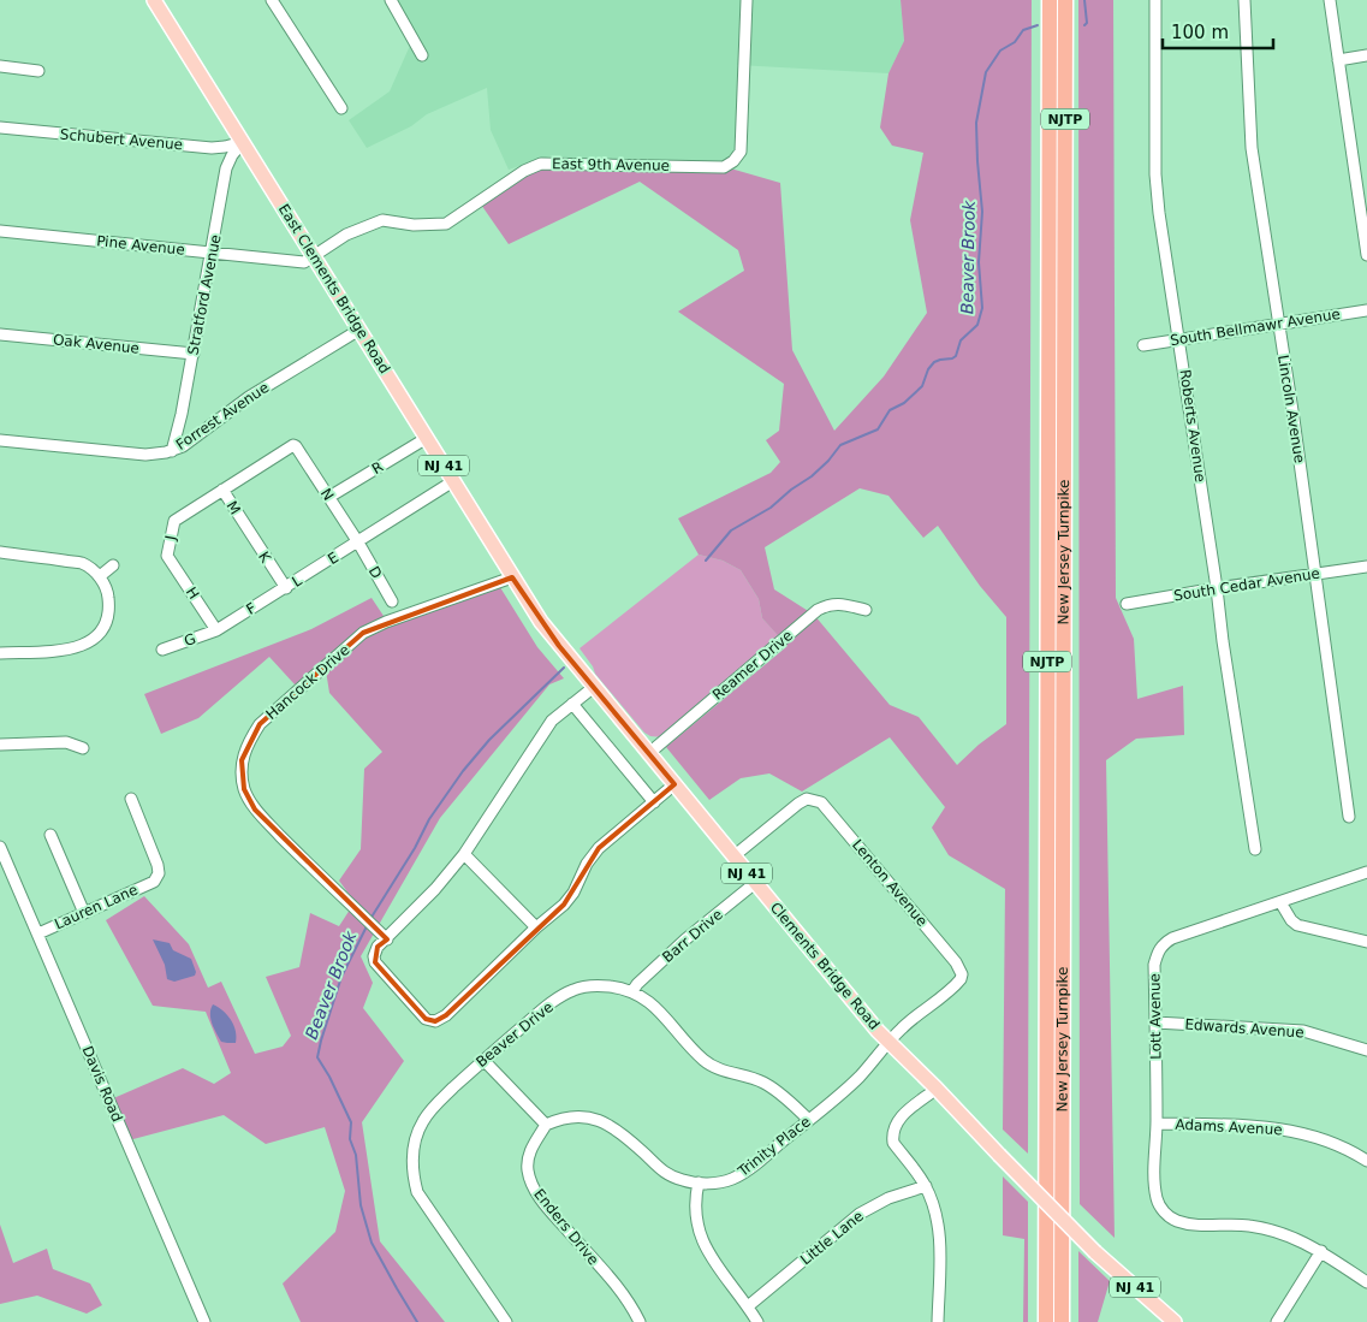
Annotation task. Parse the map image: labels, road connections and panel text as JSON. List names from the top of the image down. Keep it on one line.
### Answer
{"streets":{"highway":["NJTP","New Jersey Turnpike"],"main road":["East Clements Bridge Road","NJ 41","Clements Bridge Road"],"street":["Schubert Avenue","East 9th Avenue","Pine Avenue","Stratford Avenue","South Bellmawr Avenue","Oak Avenue","Lincoln Avenue","Forrest Avenue","Roberts Avenue","R","N","M","J","K","E","D","L","South Cedar Avenue","H","F","G","Reamer Drive","Hancock Drive","Lenton Avenue","Lauren Lane","Barr Drive","Lott Avenue","Edwards Avenue","Beaver Drive","Davis Road","Adams Avenue","Trinity Place","Enders Drive","Little Lane"]},"crossings":[["Schubert Avenue","East Clements Bridge Road"],["Schubert Avenue","Stratford Avenue"],["East 9th Avenue","Pine Avenue"],["East 9th Avenue","East Clements Bridge Road"],["Pine Avenue","East Clements Bridge Road"],["Pine Avenue","Stratford Avenue"],["East Clements Bridge Road","Stratford Avenue"],["East Clements Bridge Road","Forrest Avenue"],["East Clements Bridge Road","R"],["East Clements Bridge Road","Hancock Drive"],["East Clements Bridge Road","Clements Bridge Road"],["Stratford Avenue","Oak Avenue"],["Stratford Avenue","Forrest Avenue"],["South Bellmawr Avenue","Lincoln Avenue"],["South Bellmawr Avenue","Roberts Avenue"],["Lincoln Avenue","South Cedar Avenue"],["Roberts Avenue","South Cedar Avenue"],["R","N"],["N","M"],["N","J"],["N","E"],["N","D"],["M","J"],["M","K"],["J","H"],["K","L"],["K","F"],["E","D"],["E","L"],["L","F"],["H","F"],["H","G"],["F","G"],["Reamer Drive","Clements Bridge Road"],["Hancock Drive","Clements Bridge Road"],["Lenton Avenue","Clements Bridge Road"],["Lenton Avenue","Trinity Place"],["Lauren Lane","Davis Road"],["Barr Drive","Clements Bridge Road"],["Barr Drive","Beaver Drive"],["Clements Bridge Road","Trinity Place"],["Lott Avenue","Edwards Avenue"],["Lott Avenue","Adams Avenue"],["Beaver Drive","Trinity Place"],["Trinity Place","Enders Drive"]],"water":["Beaver Brook"],"scale_bar":"100 m"}
